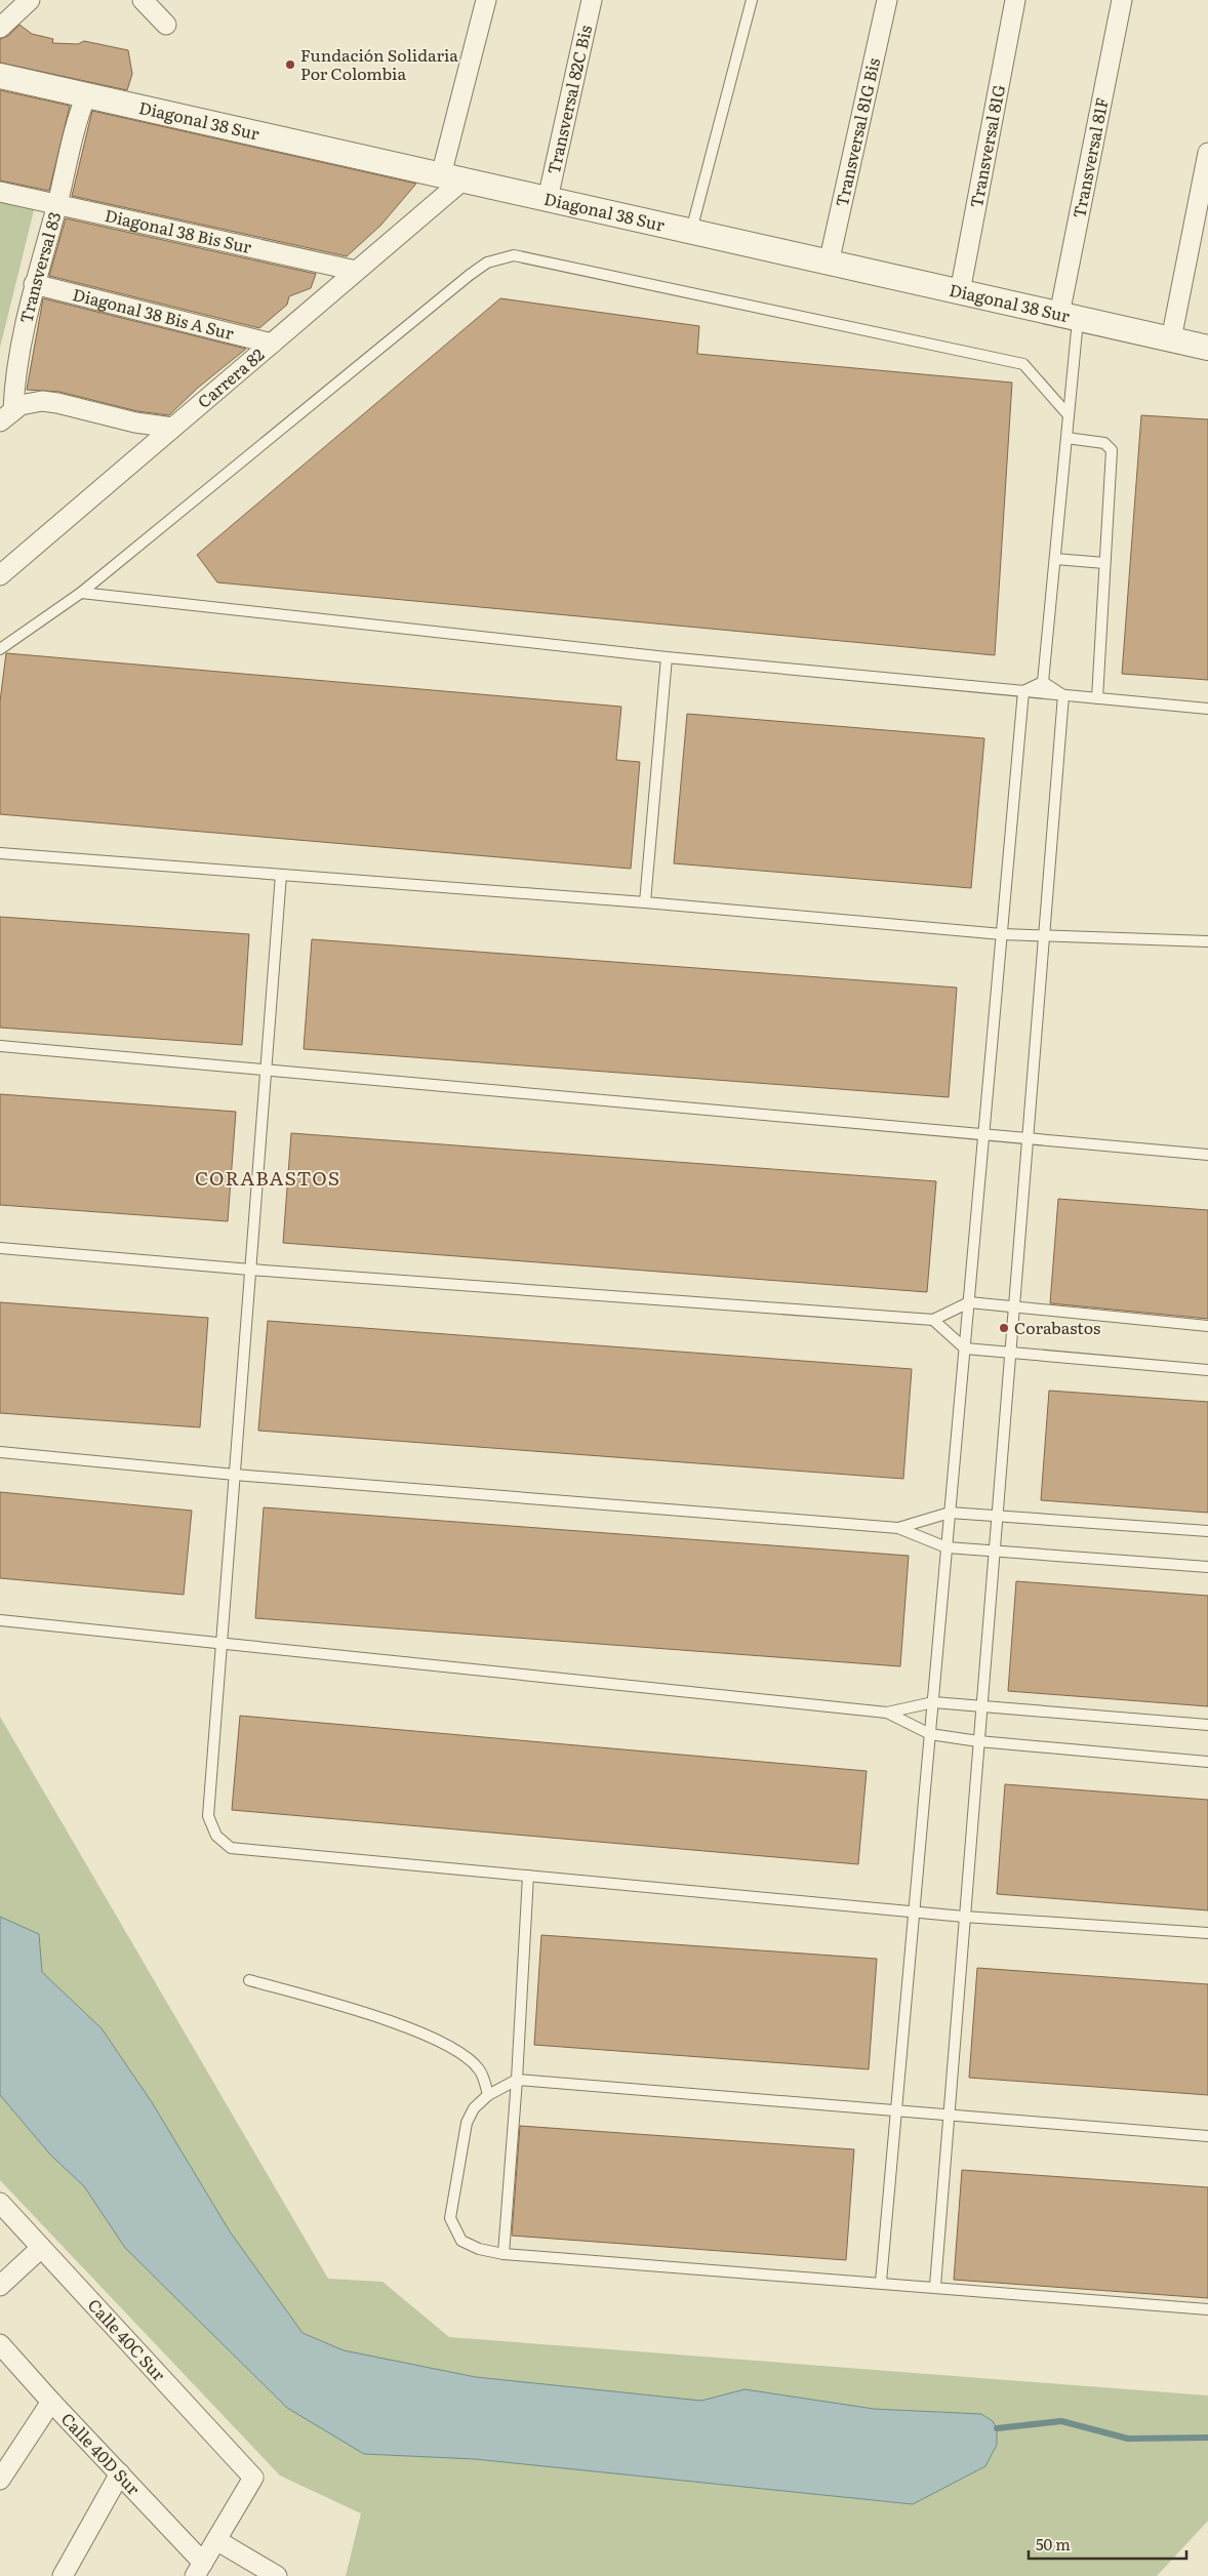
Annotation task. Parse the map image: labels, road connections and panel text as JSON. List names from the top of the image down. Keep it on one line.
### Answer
{"streets":{"street":["Transversal 82C Bis","Diagonal 38 Sur","Transversal 81G Bis","Transversal 81G","Transversal 81F","Diagonal 38 Bis Sur","Transversal 83","Diagonal 38 Bis A Sur","Carrera 82","Calle 40C Sur","Calle 40D Sur"]},"crossings":[["Transversal 82C Bis","Diagonal 38 Sur"],["Diagonal 38 Sur","Transversal 81G Bis"],["Diagonal 38 Sur","Transversal 81G"],["Diagonal 38 Sur","Transversal 81F"],["Diagonal 38 Sur","Transversal 83"],["Diagonal 38 Sur","Carrera 82"],["Diagonal 38 Bis Sur","Transversal 83"],["Diagonal 38 Bis Sur","Carrera 82"],["Transversal 83","Diagonal 38 Bis A Sur"],["Diagonal 38 Bis A Sur","Carrera 82"]],"districts":["CORABASTOS"],"places":["Fundación Solidaria Por Colombia","Corabastos"],"scale_bar":"50 m"}
